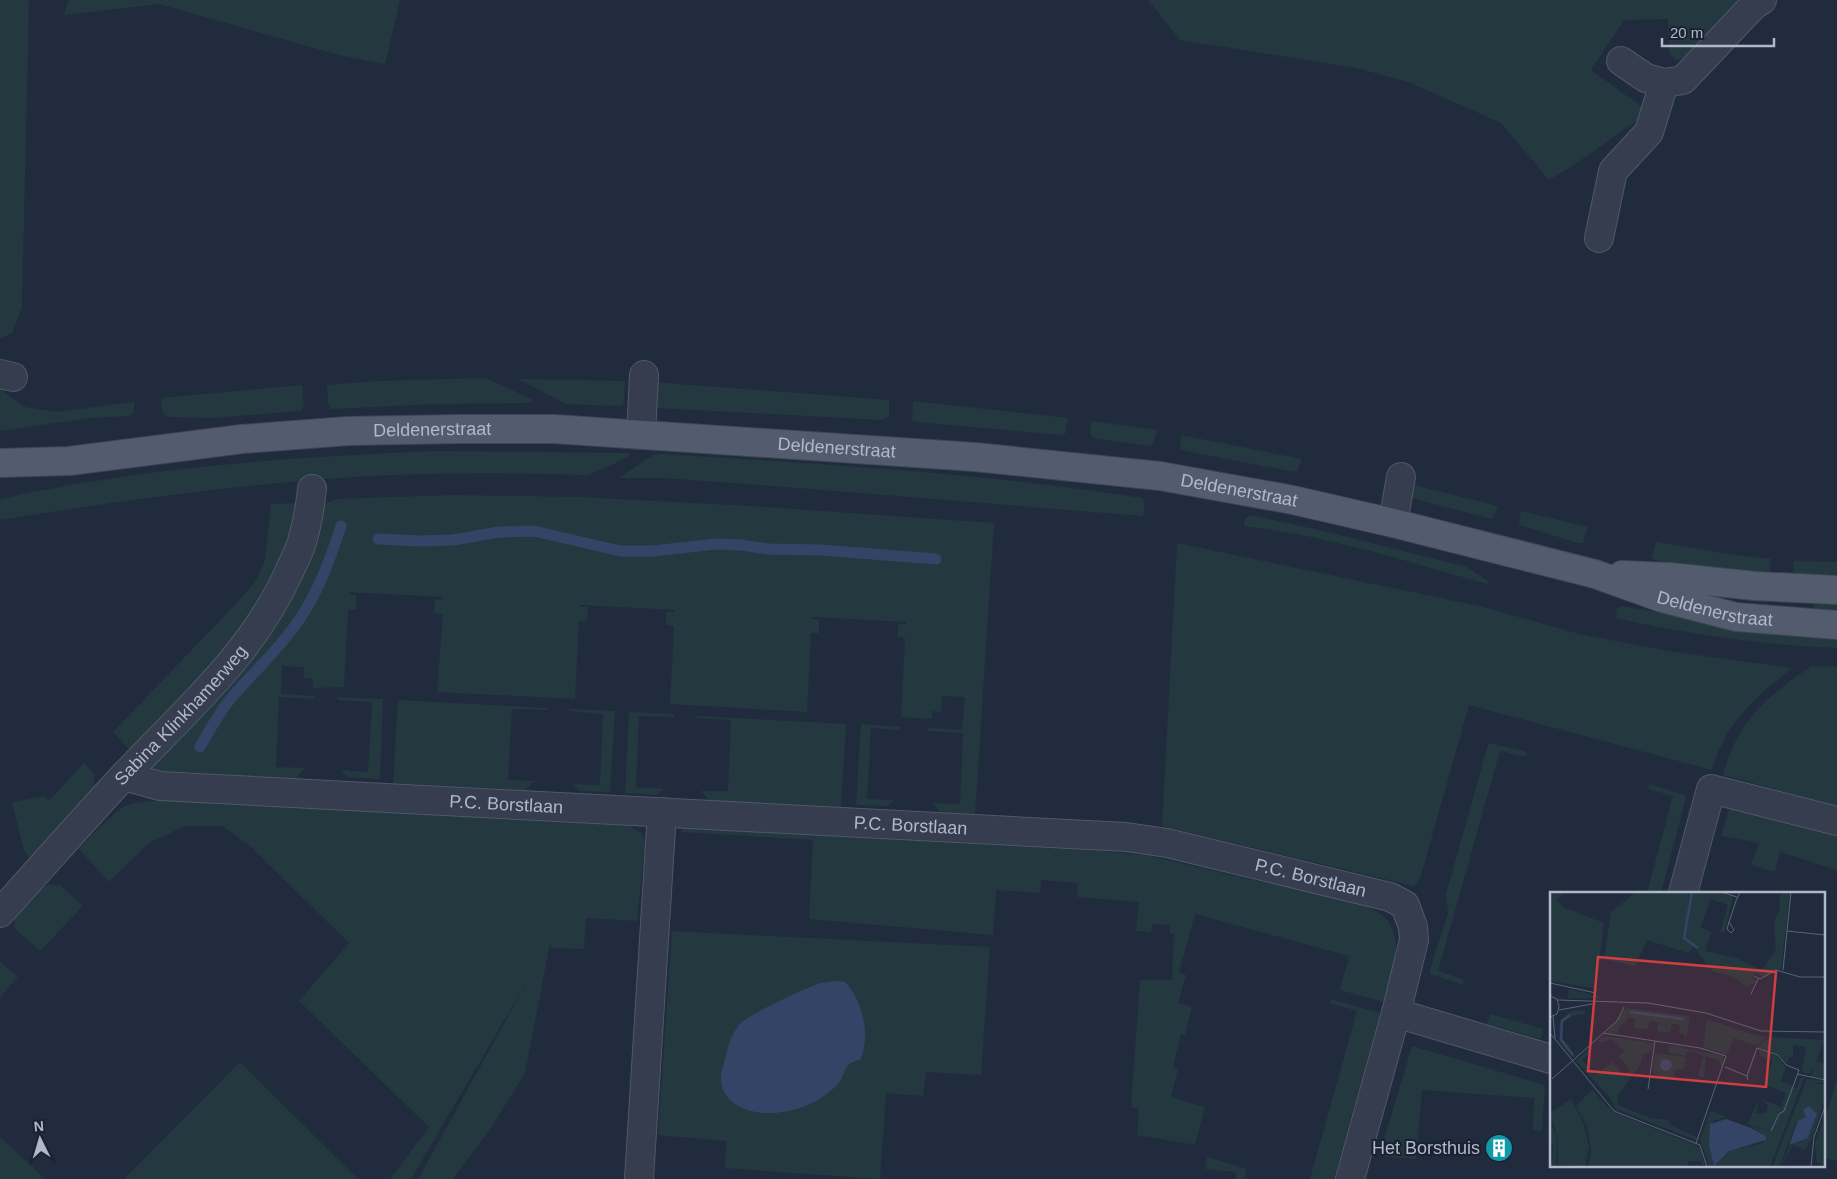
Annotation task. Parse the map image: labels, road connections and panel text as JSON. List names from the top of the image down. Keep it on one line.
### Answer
{"streets":{"main road":["Deldenerstraat"],"street":["Sabina Klinkhamerweg","P.C. Borstlaan"]},"crossings":[["Sabina Klinkhamerweg","P.C. Borstlaan"]],"places":{"building":["Het Borsthuis"]},"scale_bar":"20 m","north":"top"}
